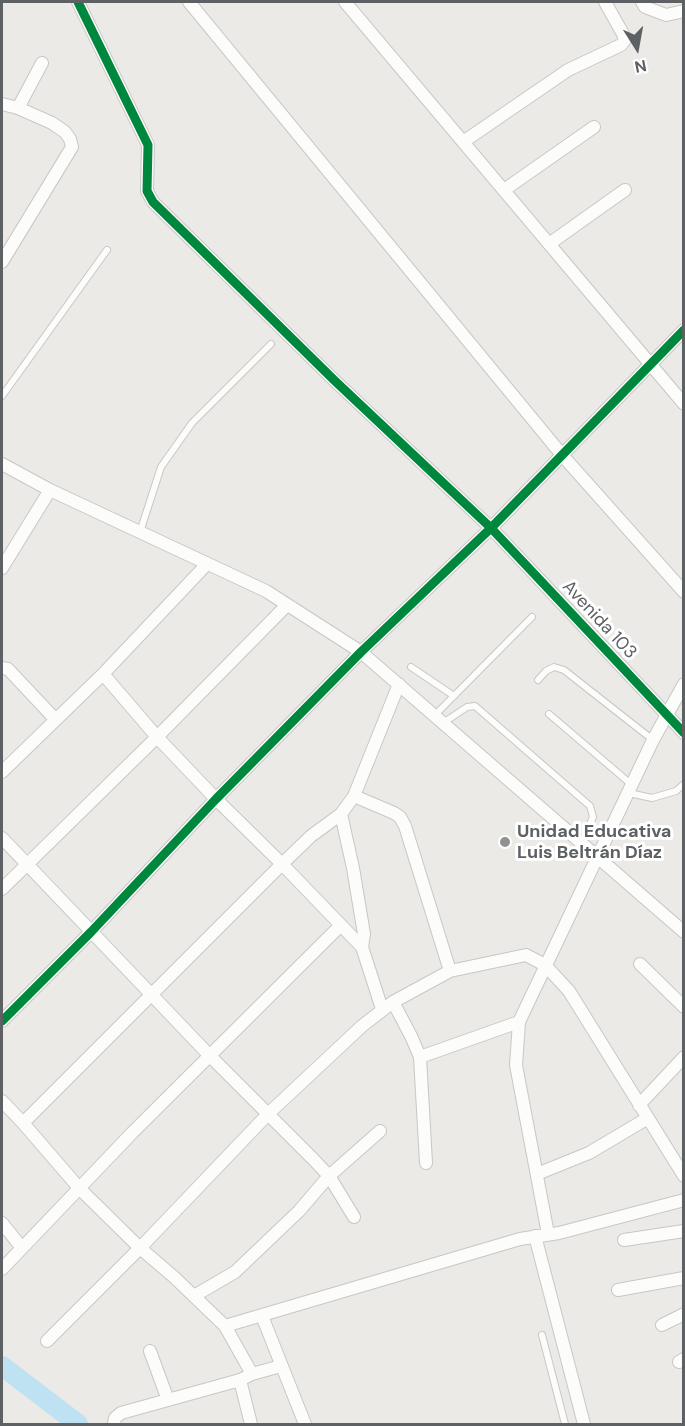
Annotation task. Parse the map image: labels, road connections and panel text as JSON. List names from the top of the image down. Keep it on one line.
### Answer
{"streets":{"street":["Avenida 103"]},"places":["Unidad Educativa Luis Beltrán Díaz"],"north":"bottom"}
